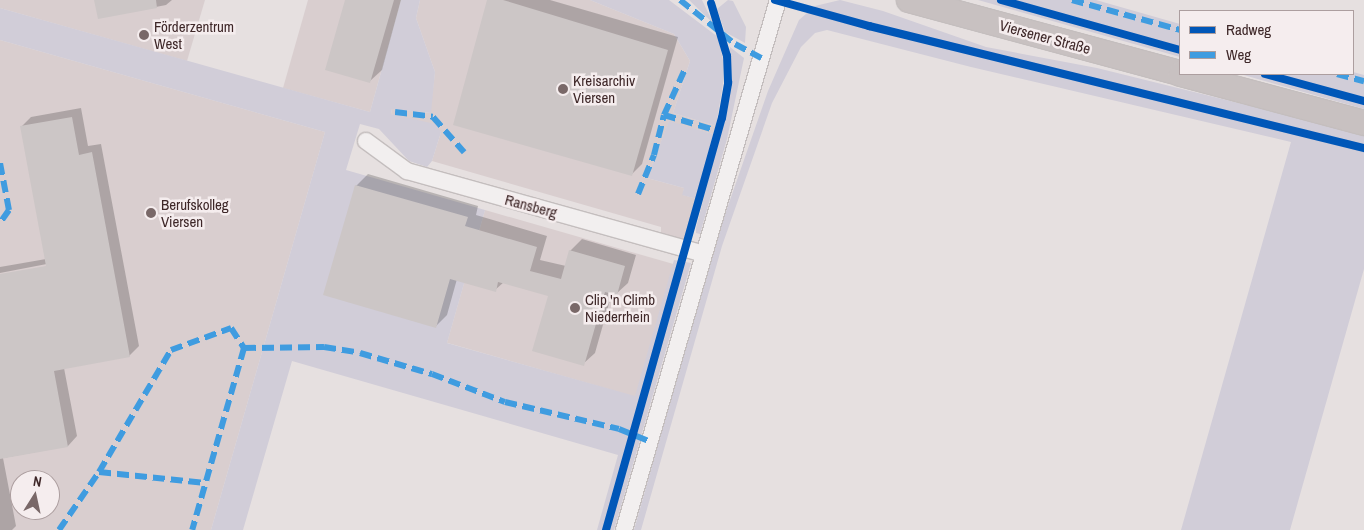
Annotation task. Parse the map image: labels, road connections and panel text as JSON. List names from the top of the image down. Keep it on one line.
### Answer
{"streets":{"main road":["Viersener Straße"],"street":["Ransberg"]},"places":["Förderzentrum West","Kreisarchiv Viersen","Berufskolleg Viersen","Clip 'n Climb Niederrhein"],"legend":["Radweg","Weg"],"north":"top"}
